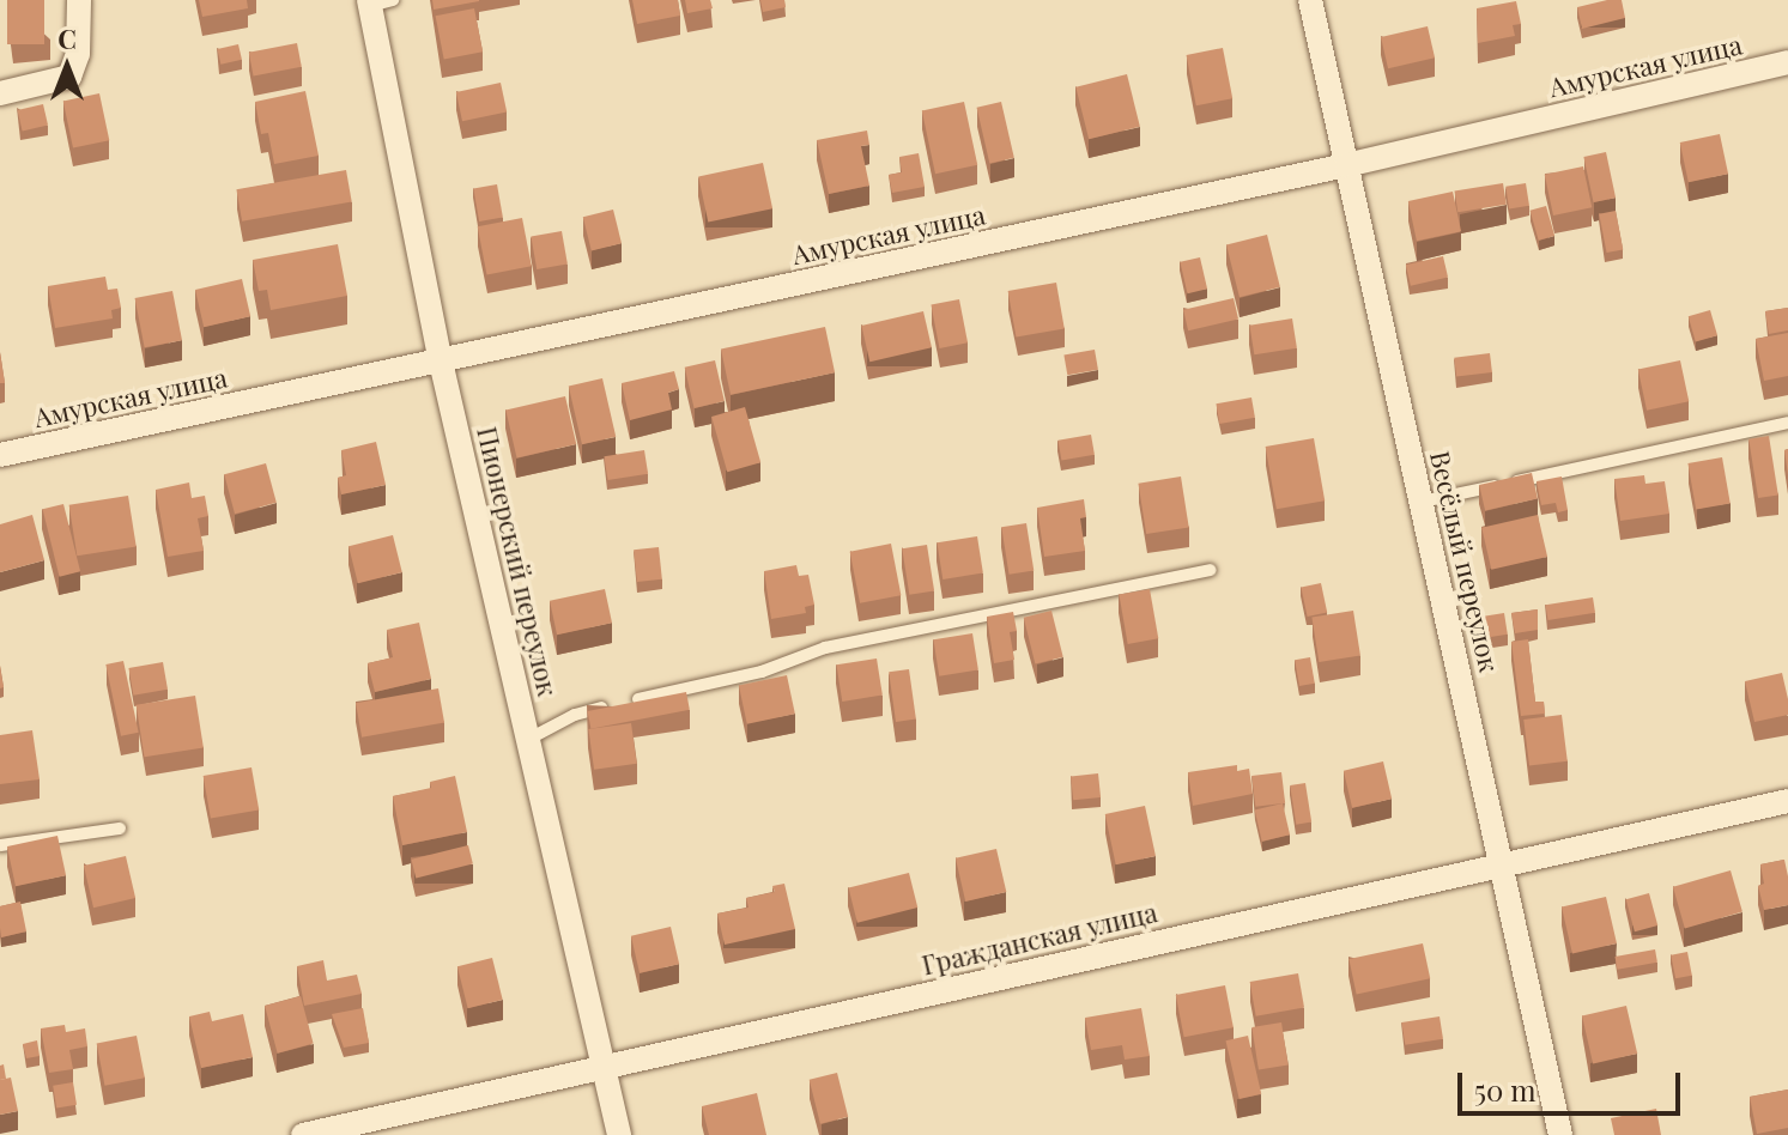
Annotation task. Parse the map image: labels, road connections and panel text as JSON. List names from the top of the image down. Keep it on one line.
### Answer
{"streets":{"street":["Амурская улица","Пионерский переулок","Весёлый переулок","Гражданская улица"]},"crossings":[["Амурская улица","Пионерский переулок"],["Амурская улица","Весёлый переулок"],["Пионерский переулок","Гражданская улица"],["Весёлый переулок","Гражданская улица"]],"scale_bar":"50 m","north":"top"}
